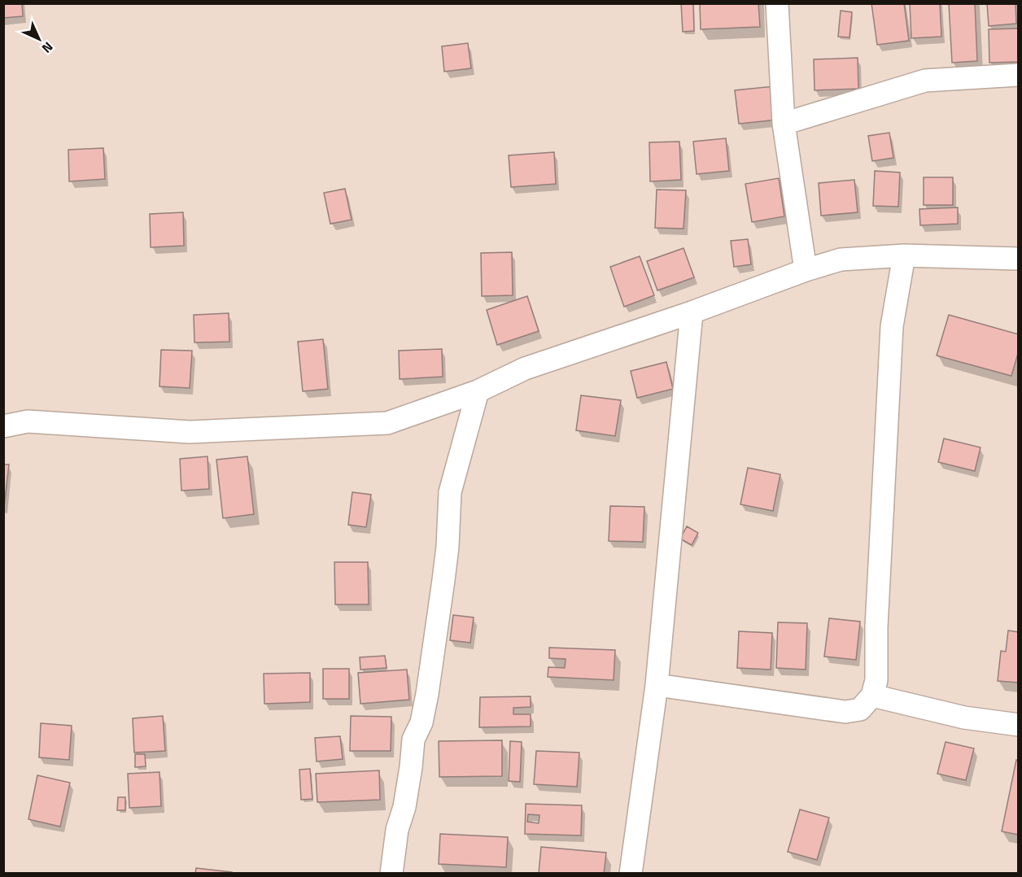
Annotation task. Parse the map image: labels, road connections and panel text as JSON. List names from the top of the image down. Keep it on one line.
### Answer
{"north":"bottom right"}
